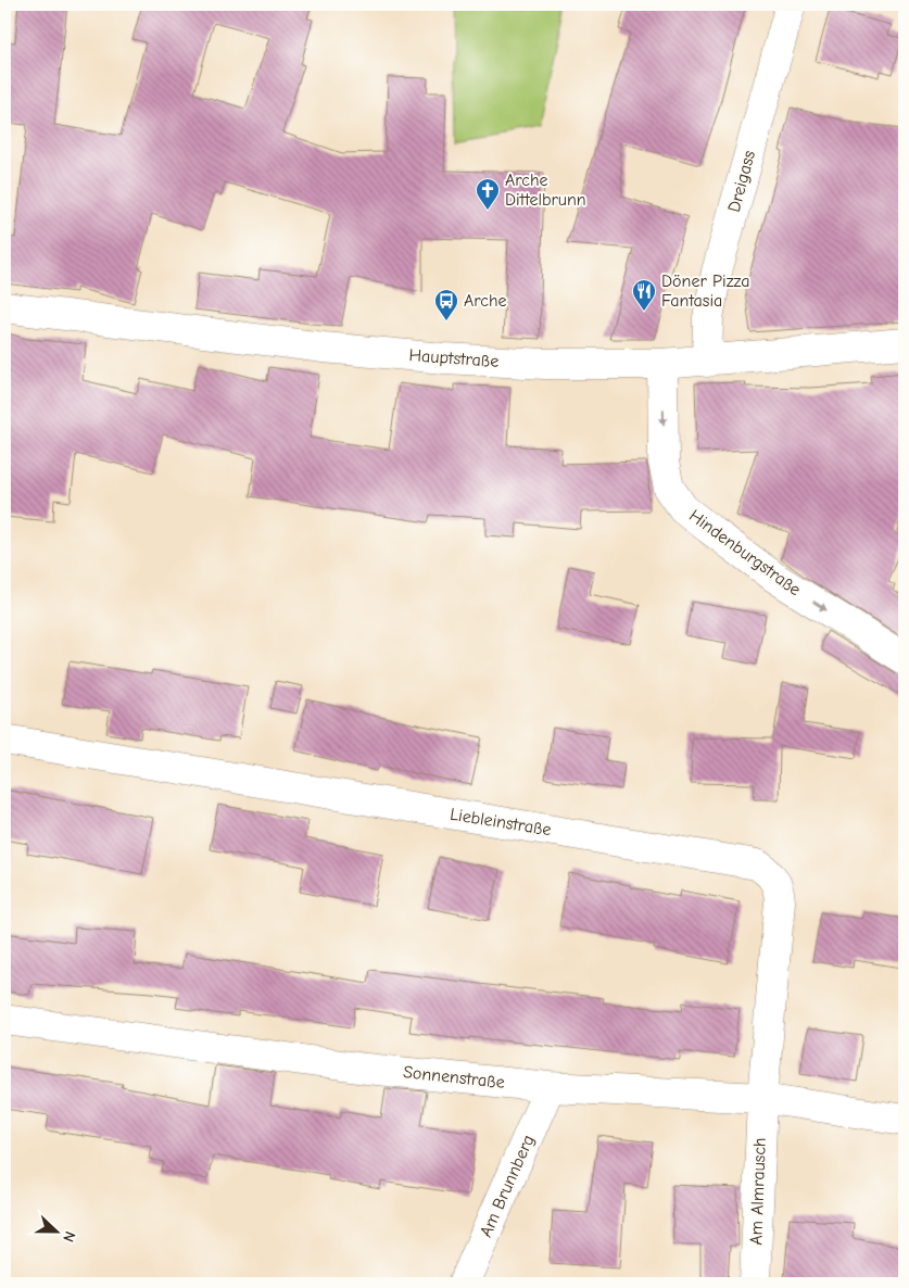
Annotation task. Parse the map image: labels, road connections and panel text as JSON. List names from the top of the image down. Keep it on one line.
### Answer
{"streets":{"street":["Dreigass","Hauptstraße","Hindenburgstraße","Liebleinstraße","Sonnenstraße","Am Brunnberg","Am Almrausch"]},"crossings":[["Dreigass","Hauptstraße"],["Hauptstraße","Hindenburgstraße"],["Liebleinstraße","Sonnenstraße"],["Liebleinstraße","Am Almrausch"],["Sonnenstraße","Am Brunnberg"],["Sonnenstraße","Am Almrausch"]],"one_way":["Hindenburgstraße"],"places":{"church":["Arche Dittelbrunn"],"restaurant":["Döner Pizza Fantasia"],"bus stop":["Arche"]},"north":"right"}
